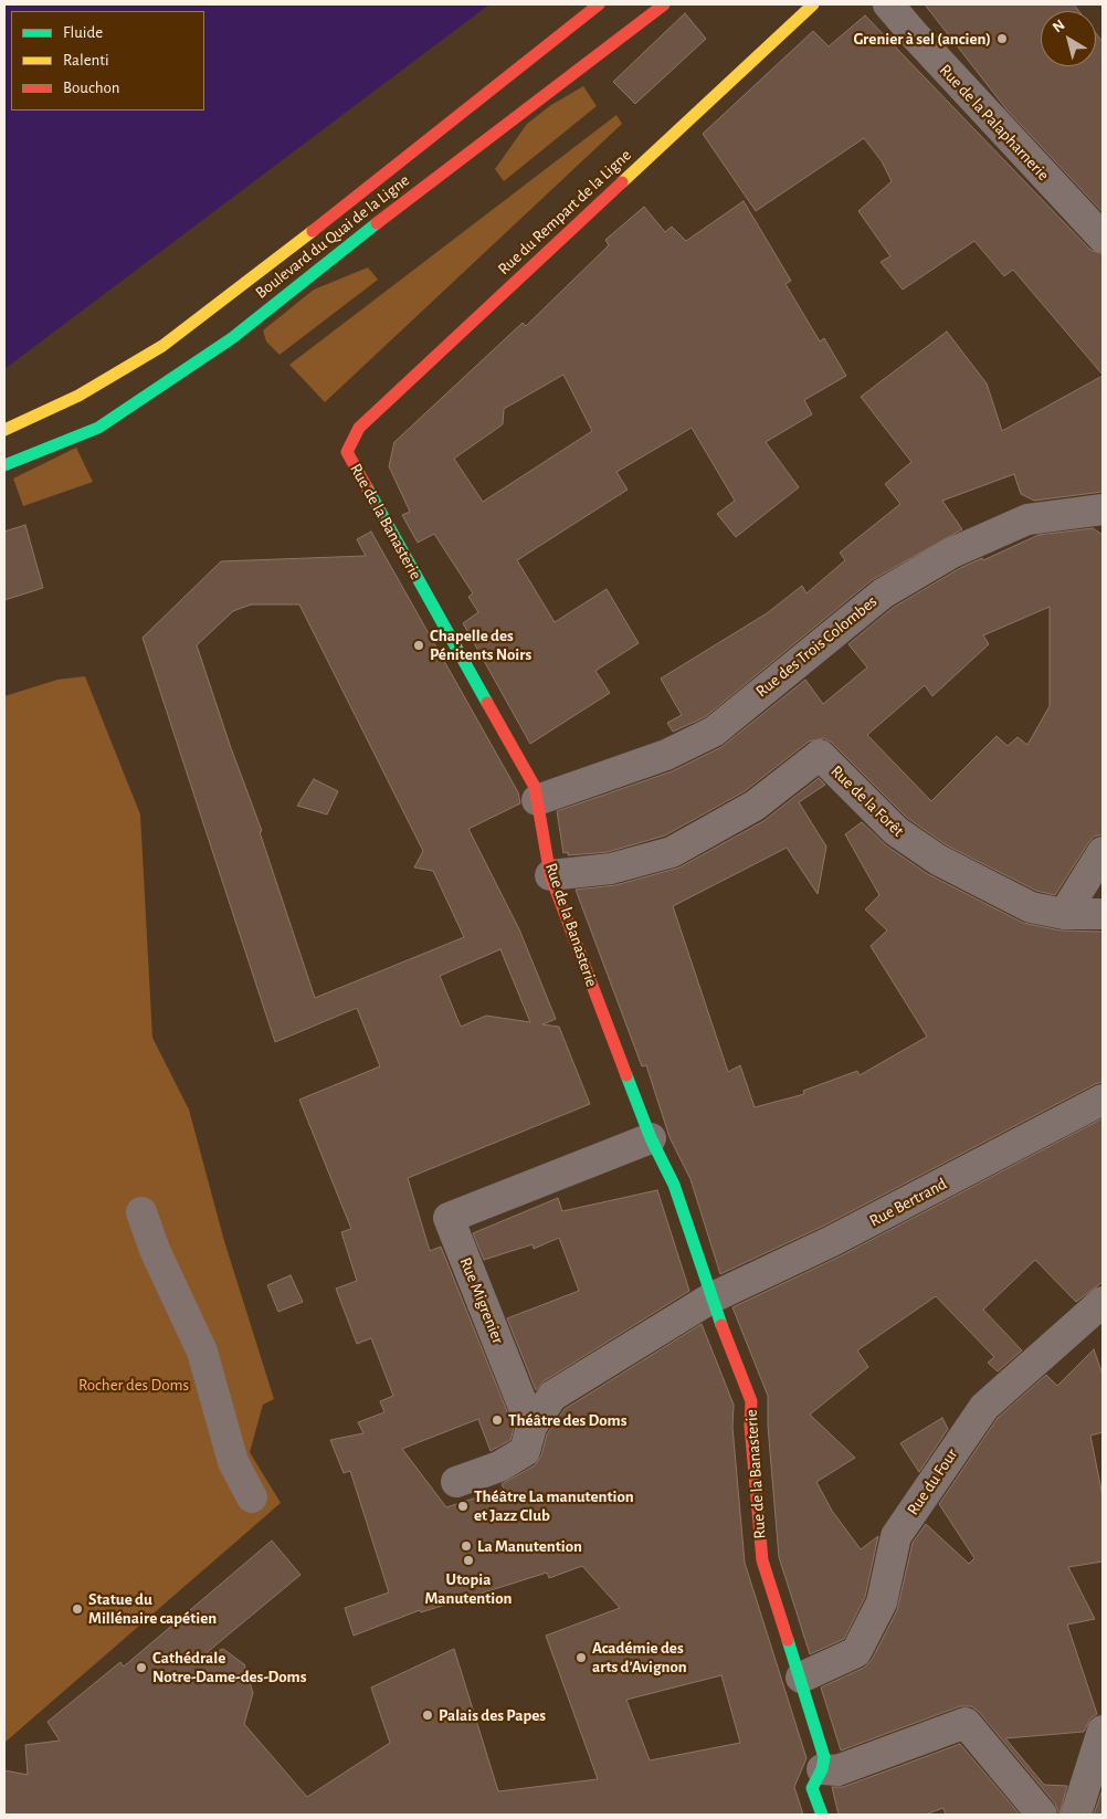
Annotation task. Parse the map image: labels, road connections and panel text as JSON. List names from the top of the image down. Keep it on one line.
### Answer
{"streets":{"street":["Rue de la Palapharnerie","Rue du Rempart de la Ligne","Boulevard du Quai de la Ligne","Rue de la Banasterie","Rue des Trois Colombes","Rue de la Forêt","Rue Bertrand","Rue Migrenier","Rue du Four"]},"crossings":[["Rue du Rempart de la Ligne","Rue de la Banasterie"],["Rue de la Banasterie","Rue des Trois Colombes"],["Rue de la Banasterie","Rue de la Forêt"],["Rue de la Banasterie","Rue Bertrand"],["Rue de la Banasterie","Rue Migrenier"],["Rue de la Banasterie","Rue du Four"],["Rue Bertrand","Rue Migrenier"]],"parks":["Rocher des Doms"],"places":["Grenier à sel (ancien)","Chapelle des Pénitents Noirs","Théâtre des Doms","Théâtre La manutention et Jazz Club","La Manutention","Utopia Manutention","Statue du Millénaire capétien","Académie des arts d’Avignon","Cathédrale Notre-Dame-des-Doms","Palais des Papes"],"legend":["Fluide","Ralenti","Bouchon"],"north":"top left"}
